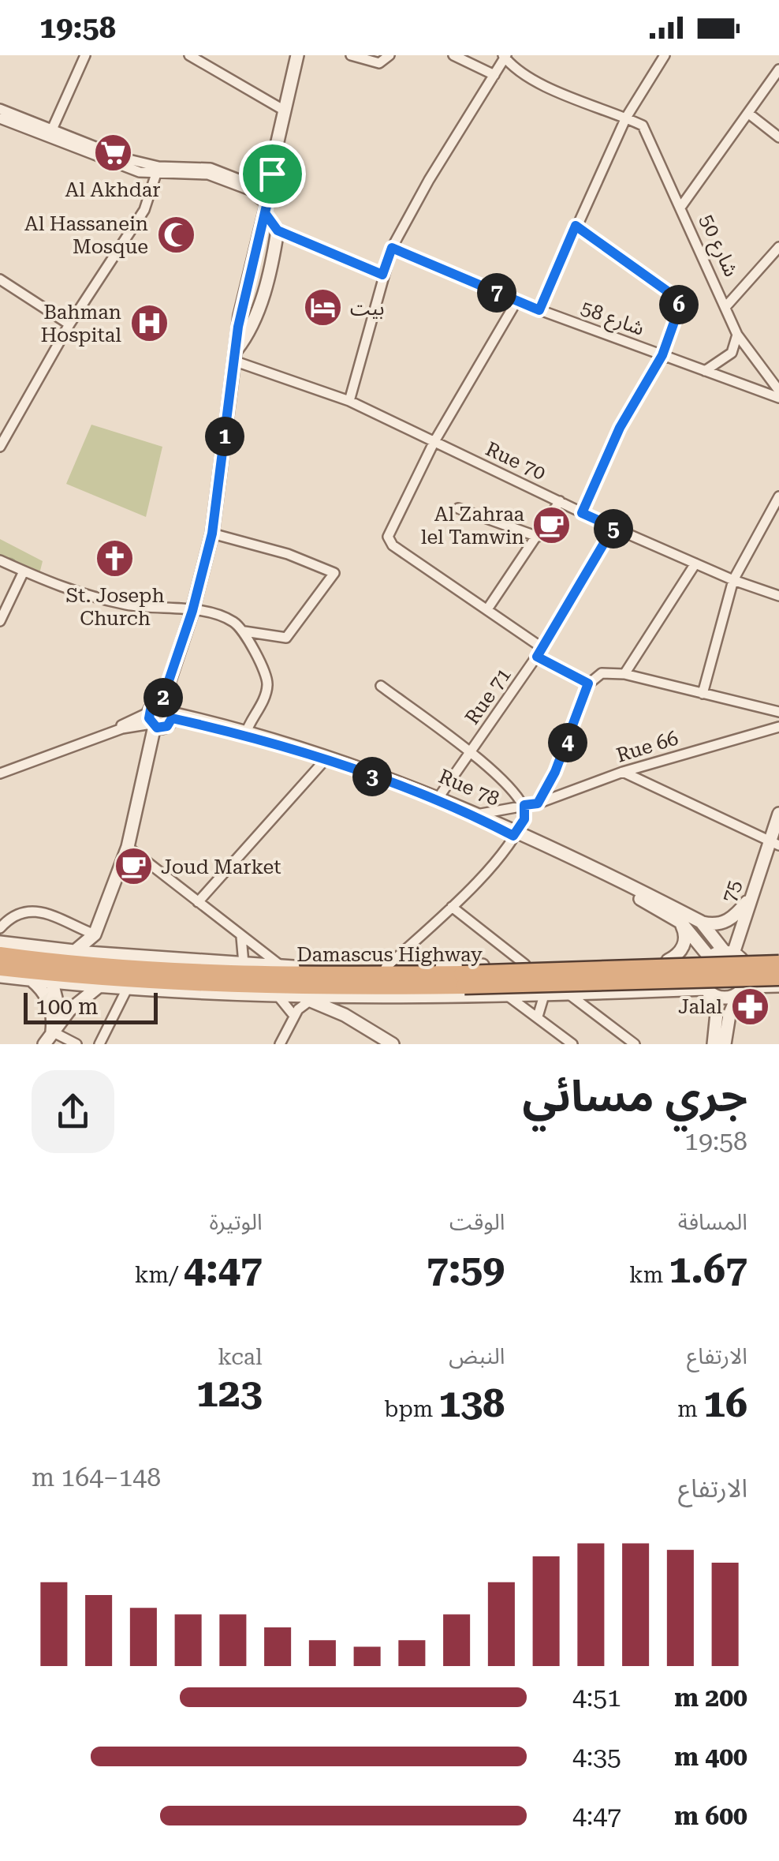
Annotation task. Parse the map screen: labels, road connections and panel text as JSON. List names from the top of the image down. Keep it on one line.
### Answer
{"streets":{"highway":["Damascus Highway"],"street":["شارع 50","شارع 58","Rue 70","Rue 71","Rue 66","Rue 78","75"]},"crossings":[["Rue 70","Rue 71"],["Rue 71","Rue 78"],["Rue 66","Rue 78"]],"places":{"supermarket":["Al Akhdar"],"mosque":["Al Hassanein Mosque"],"hotel":["بيت"],"hospital":["Bahman Hospital"],"cafe":["Al Zahraa lel Tamwin","Joud Market"],"church":["St. Joseph Church"],"pharmacy":["Jalal"]},"scale_bar":"100 m","page":{"status":"19:58","pins":["7","6","1","5","2","4","3"],"scale":"100 m","heading":["جري مسائي","19:58"],"stats":[["المسافة","1.67 km"],["الوقت","7:59"],["الوتيرة","4:47 /km"],["الارتفاع","16 m"],["النبض","138 bpm"],["kcal","123"]],"chart":["الارتفاع","148–164 m"],"list":[{"name":"200 m","note":"4:51"},{"name":"400 m","note":"4:35"},{"name":"600 m","note":"4:47"}]}}
